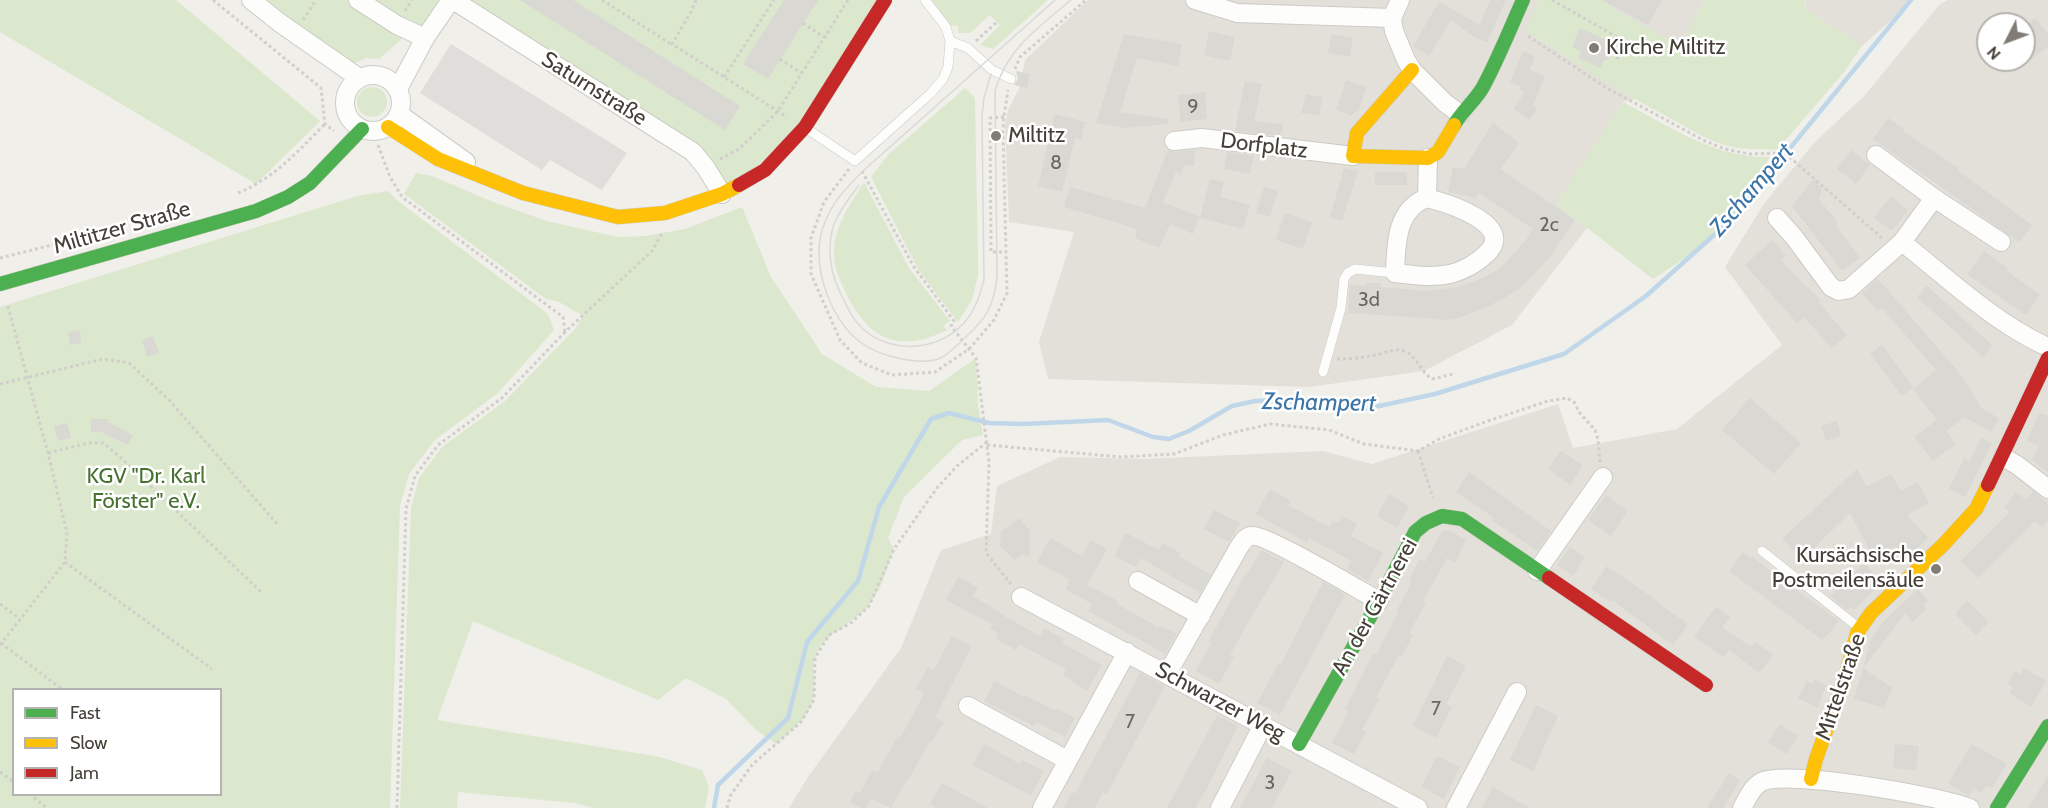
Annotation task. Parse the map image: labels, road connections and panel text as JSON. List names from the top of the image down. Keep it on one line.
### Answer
{"streets":{"street":["Saturnstraße","Dorfplatz","Miltitzer Straße","An der Gärtnerei","Mittelstraße","Schwarzer Weg"]},"crossings":[["An der Gärtnerei","Schwarzer Weg"]],"water":["Zschampert"],"parks":["KGV \"Dr. Karl Förster\" e.V."],"places":["Kirche Miltitz","Miltitz","Kursächsische Postmeilensäule"],"house_numbers":["9","8","2c","3d","7","7","3"],"legend":["Fast","Slow","Jam"],"north":"bottom left"}
